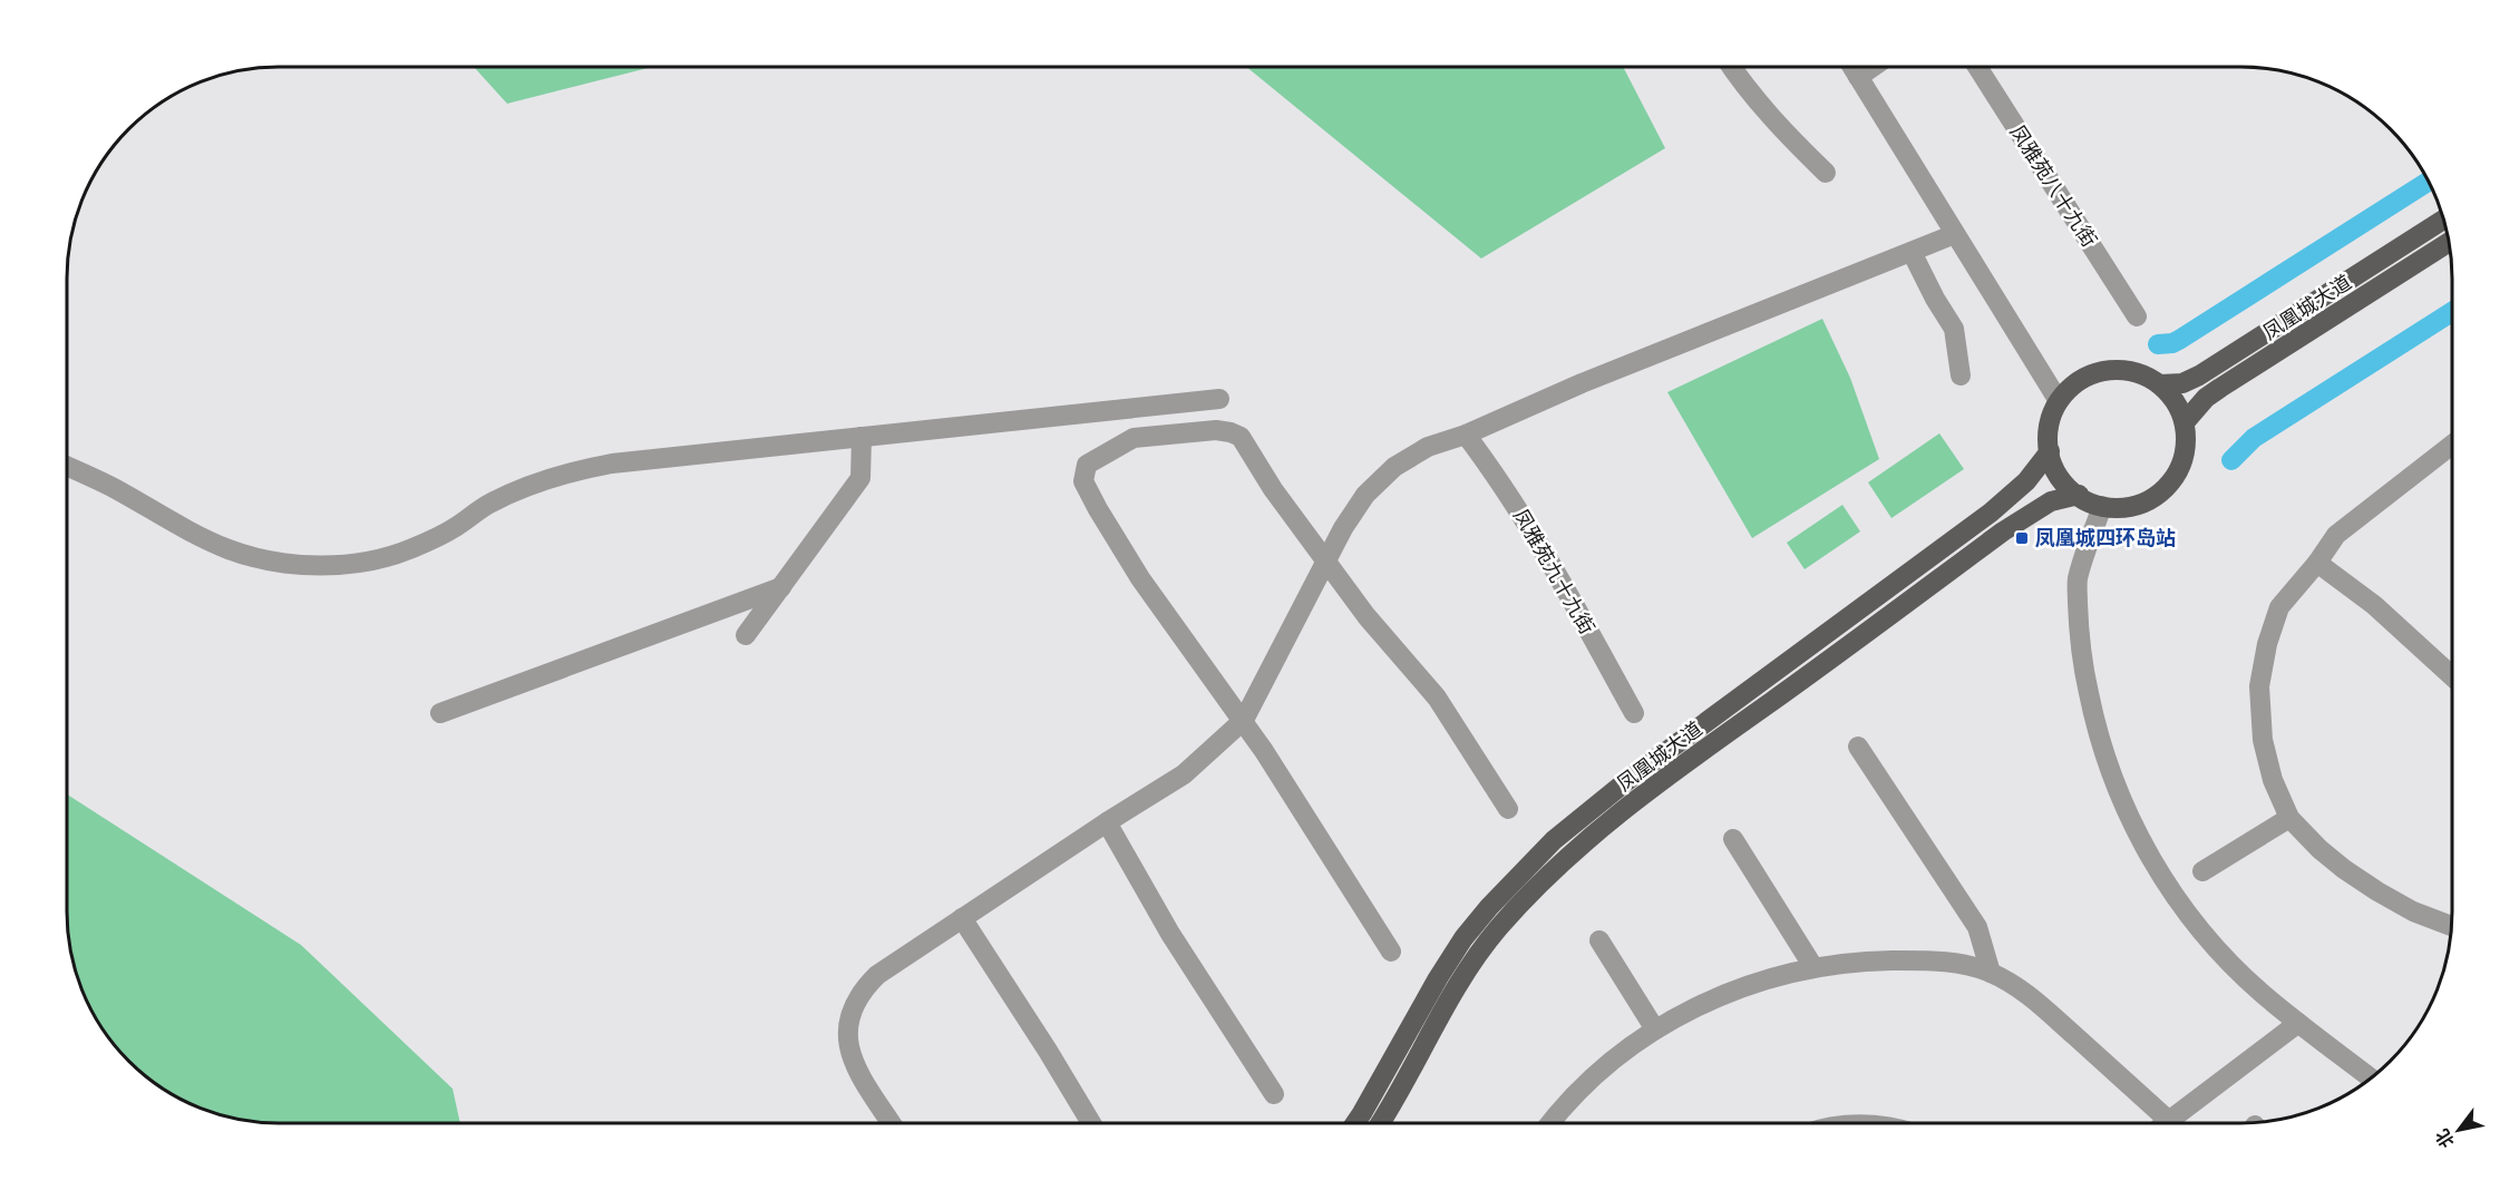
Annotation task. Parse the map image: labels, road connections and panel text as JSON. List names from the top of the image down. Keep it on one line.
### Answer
{"streets":{"main road":["凤凰城大道"],"street":["凤雅苑八十九街","凤雅苑九十九街"]},"places":{"transit":["凤凰城四环岛站"]},"north":"bottom left"}
